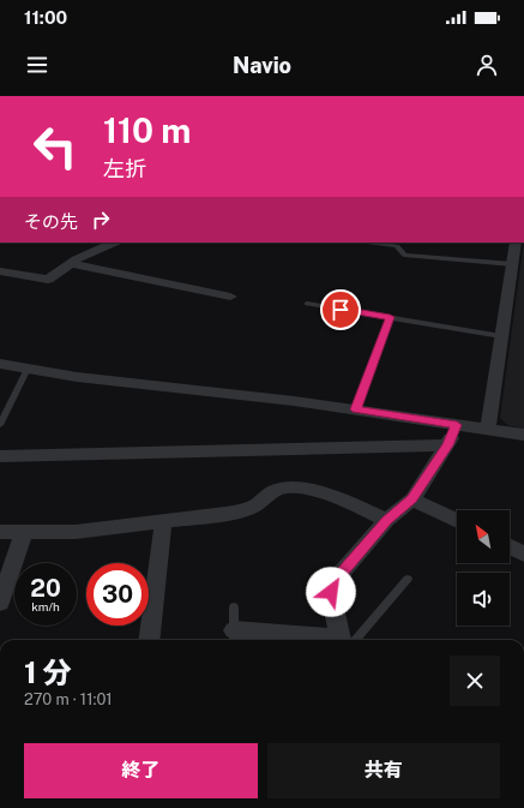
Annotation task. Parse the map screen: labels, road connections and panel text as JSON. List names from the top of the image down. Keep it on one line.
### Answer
{"north":"top left","page":{"status":"11:00","header":"Navio","turn":["110 m","左折"],"then":"その先","speed":"20 km/h","limit":"30","heading":["1 分","270 m · 11:01"],"buttons":["終了","共有"]}}
